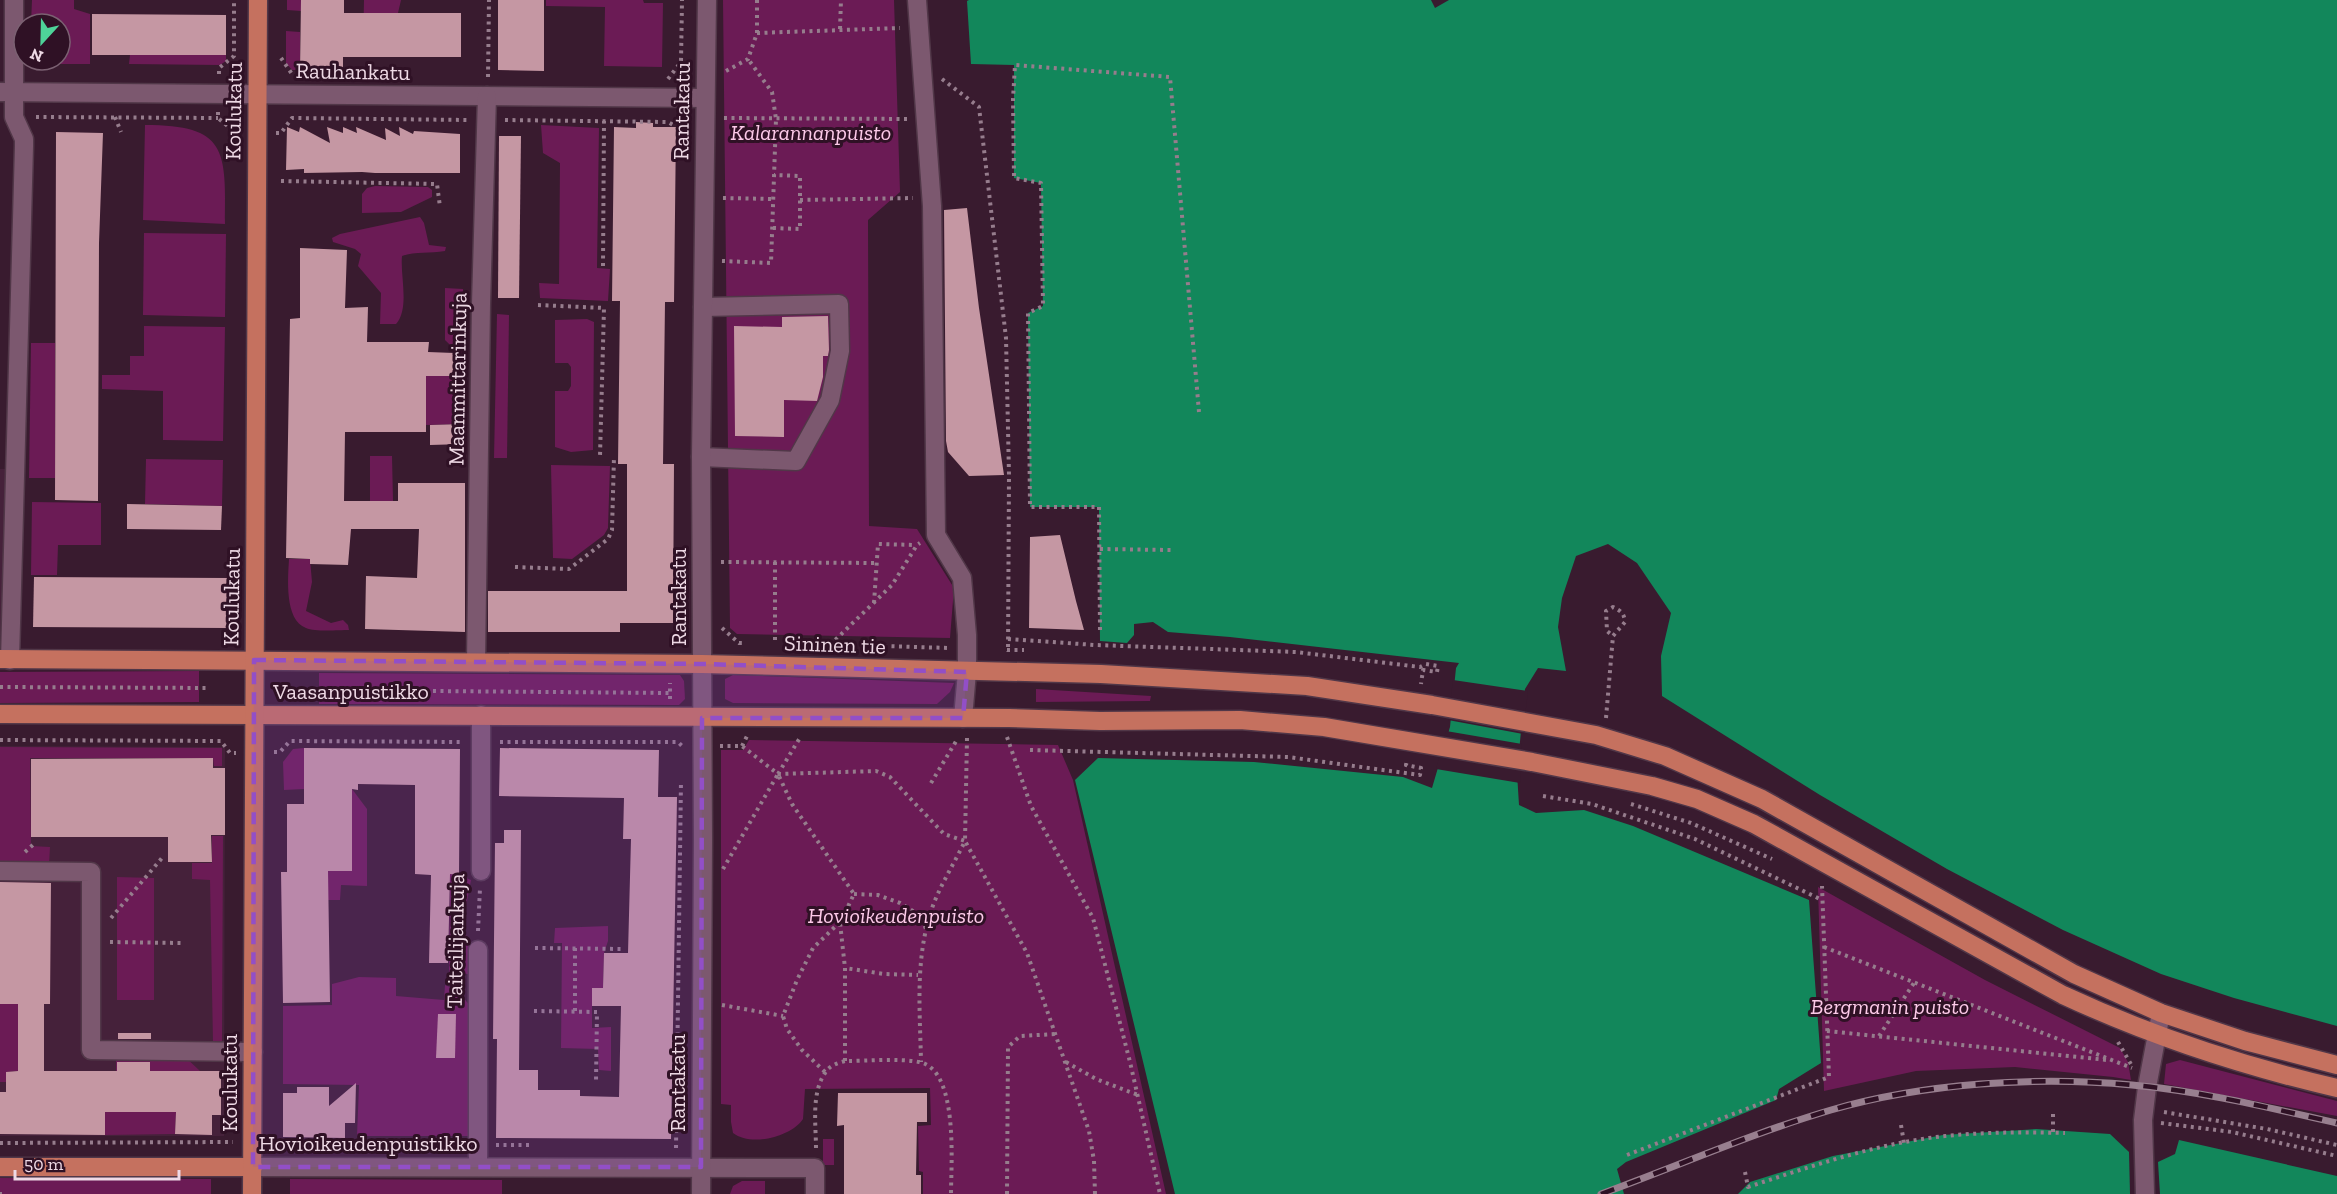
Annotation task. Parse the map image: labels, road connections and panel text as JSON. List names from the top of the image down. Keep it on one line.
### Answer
{"streets":{"main road":["Koulukatu","Sininen tie","Vaasanpuistikko","Hovioikeudenpuistikko"],"street":["Rauhankatu","Rantakatu","Maanmittarinkuja","Taiteilijankuja"]},"crossings":[["Rauhankatu","Koulukatu"],["Rauhankatu","Rantakatu"],["Rauhankatu","Maanmittarinkuja"],["Koulukatu","Vaasanpuistikko"],["Koulukatu","Hovioikeudenpuistikko"],["Rantakatu","Sininen tie"],["Rantakatu","Vaasanpuistikko"],["Rantakatu","Hovioikeudenpuistikko"],["Maanmittarinkuja","Vaasanpuistikko"],["Sininen tie","Vaasanpuistikko"],["Vaasanpuistikko","Taiteilijankuja"],["Taiteilijankuja","Hovioikeudenpuistikko"]],"parks":["Kalarannanpuisto","Hovioikeudenpuisto","Bergmanin puisto"],"scale_bar":"50 m","north":"bottom"}
